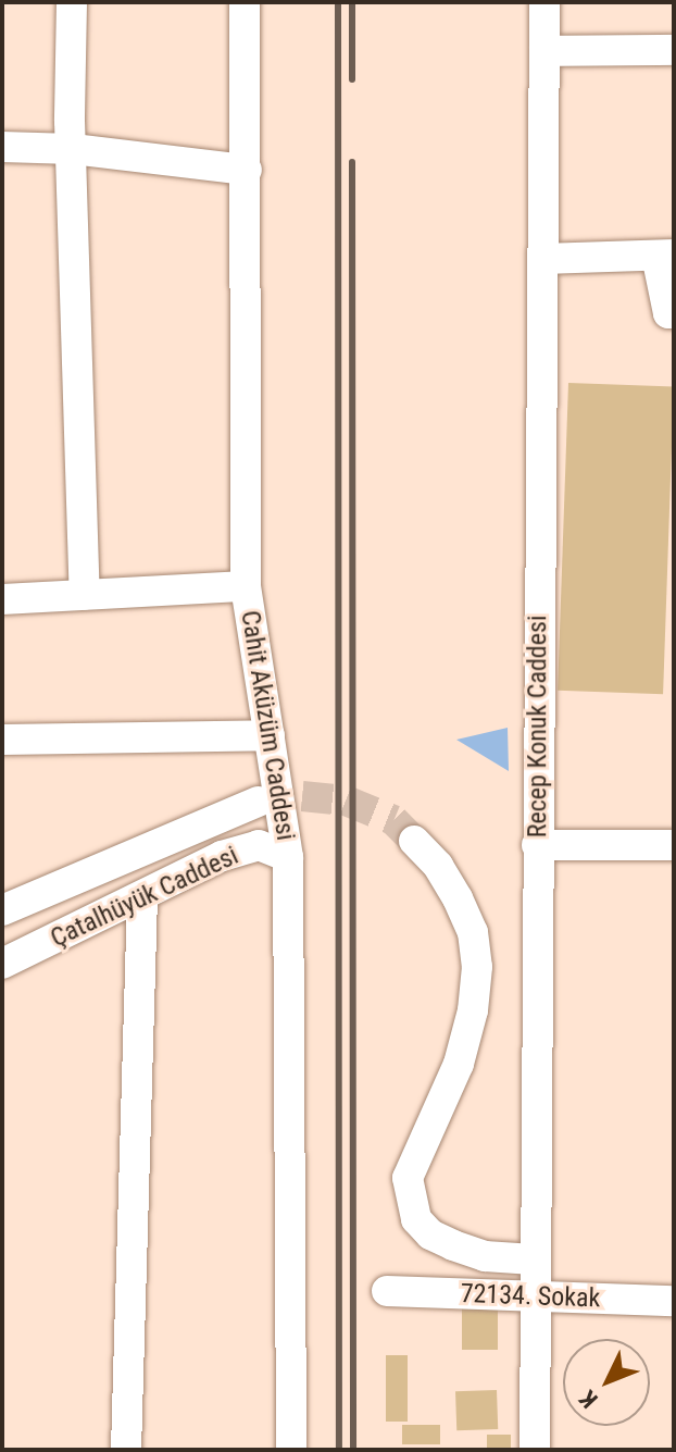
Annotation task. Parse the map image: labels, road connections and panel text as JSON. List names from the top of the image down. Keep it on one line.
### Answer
{"streets":{"street":["Cahit Aküzüm Caddesi","Recep Konuk Caddesi","Çatalhüyük Caddesi","72134. Sokak"]},"crossings":[["Cahit Aküzüm Caddesi","Çatalhüyük Caddesi"],["Recep Konuk Caddesi","72134. Sokak"]],"north":"bottom left"}
